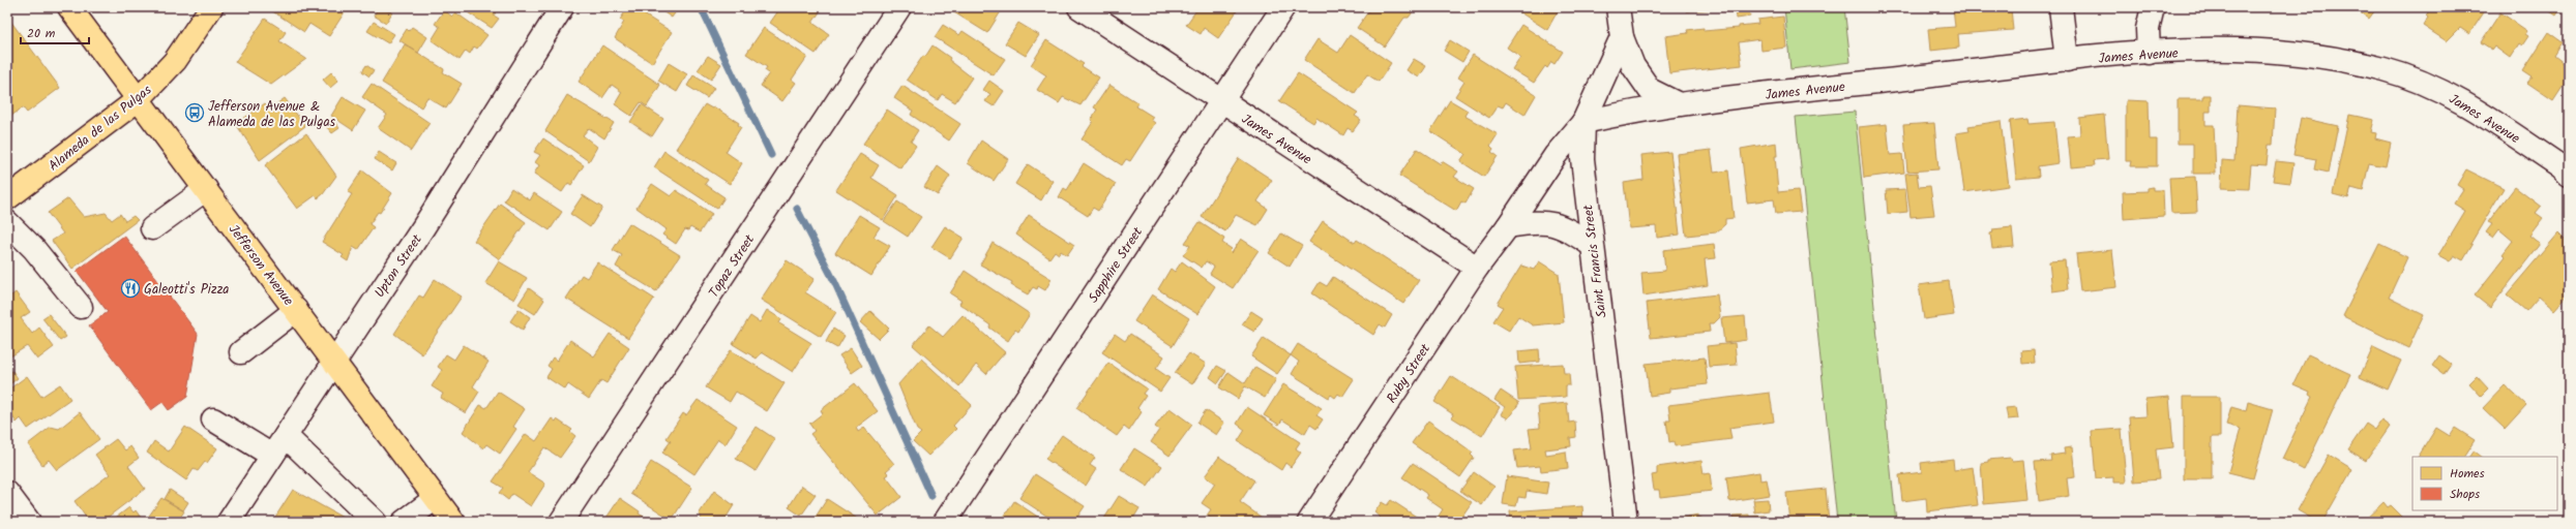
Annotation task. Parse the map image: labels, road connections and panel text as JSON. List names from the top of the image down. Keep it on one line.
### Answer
{"streets":{"main road":["Alameda de las Pulgas","Jefferson Avenue"],"street":["James Avenue","Saint Francis Street","Sapphire Street","Upton Street","Topaz Street","Ruby Street"]},"crossings":[["James Avenue","Saint Francis Street"],["James Avenue","Sapphire Street"],["James Avenue","Ruby Street"],["Alameda de las Pulgas","Jefferson Avenue"],["Saint Francis Street","Ruby Street"],["Jefferson Avenue","Upton Street"]],"places":{"bus stop":["Jefferson Avenue & Alameda de las Pulgas"],"restaurant":["Galeotti's Pizza"]},"legend":["Homes","Shops"],"scale_bar":"20 m"}
